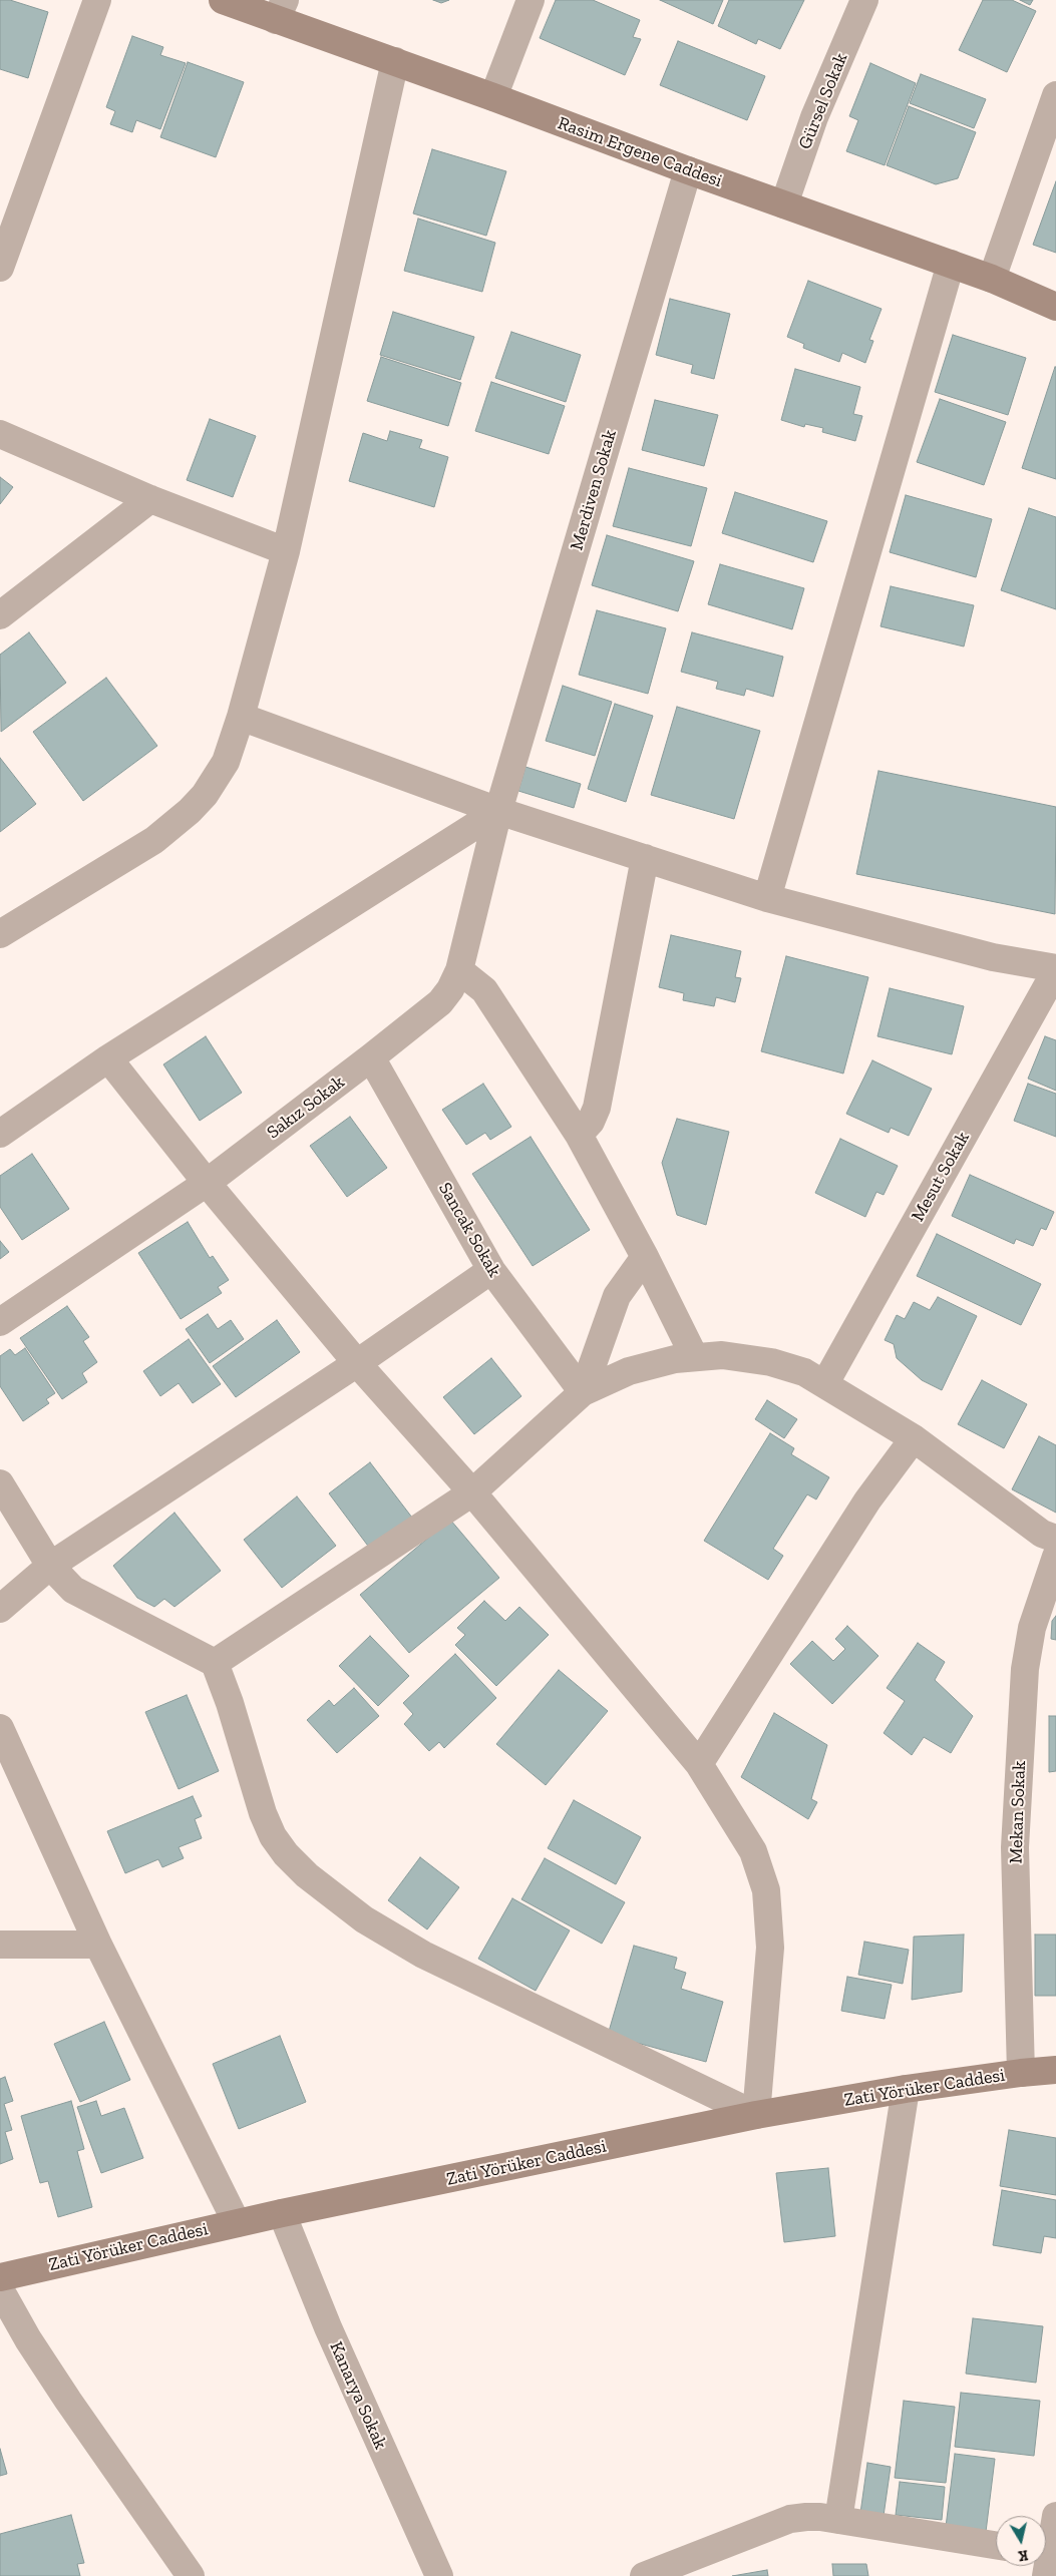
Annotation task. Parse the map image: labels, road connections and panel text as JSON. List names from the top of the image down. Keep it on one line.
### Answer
{"streets":{"main road":["Rasim Ergene Caddesi","Zati Yörüker Caddesi"],"street":["Gürsel Sokak","Merdiven Sokak","Sakız Sokak","Mesut Sokak","Sancak Sokak","Mekan Sokak","Kanarya Sokak"]},"crossings":[["Gürsel Sokak","Rasim Ergene Caddesi"],["Rasim Ergene Caddesi","Merdiven Sokak"],["Merdiven Sokak","Sakız Sokak"],["Sakız Sokak","Sancak Sokak"],["Mekan Sokak","Zati Yörüker Caddesi"],["Zati Yörüker Caddesi","Kanarya Sokak"]],"north":"bottom"}
